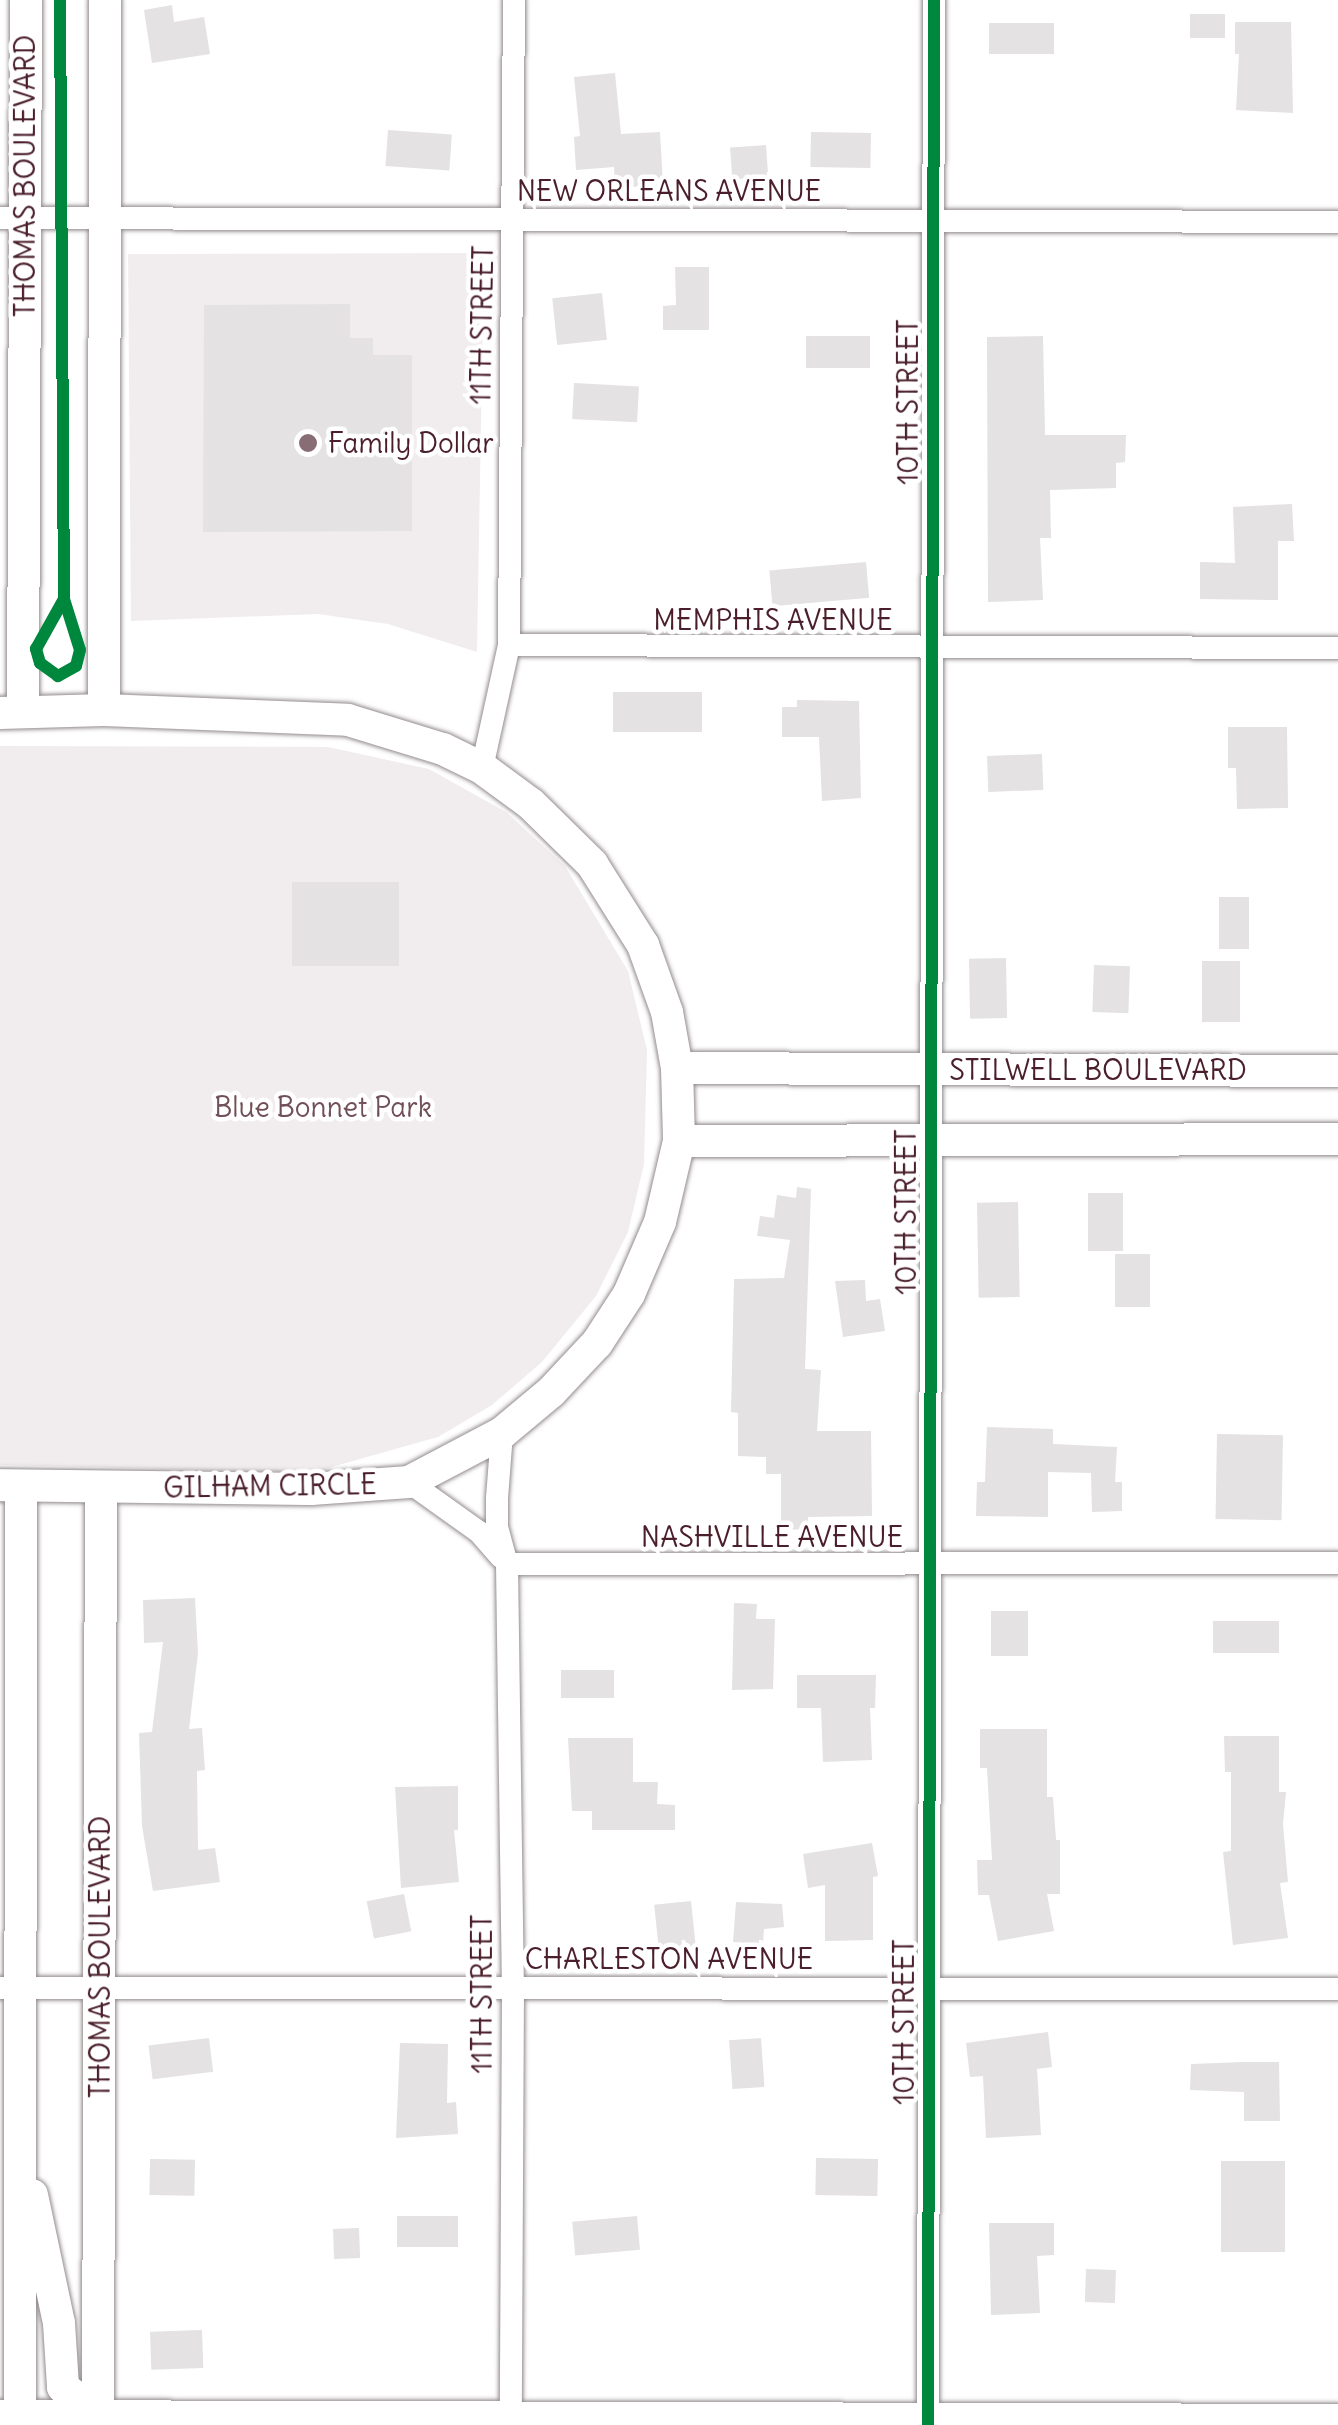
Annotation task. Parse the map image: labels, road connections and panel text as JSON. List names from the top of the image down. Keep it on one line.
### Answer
{"streets":{"main road":["THOMAS BOULEVARD","STILWELL BOULEVARD","GILHAM CIRCLE"],"street":["NEW ORLEANS AVENUE","11TH STREET","10TH STREET","MEMPHIS AVENUE","NASHVILLE AVENUE","CHARLESTON AVENUE"]},"crossings":[["THOMAS BOULEVARD","NEW ORLEANS AVENUE"],["THOMAS BOULEVARD","GILHAM CIRCLE"],["THOMAS BOULEVARD","CHARLESTON AVENUE"],["NEW ORLEANS AVENUE","11TH STREET"],["NEW ORLEANS AVENUE","10TH STREET"],["11TH STREET","MEMPHIS AVENUE"],["11TH STREET","GILHAM CIRCLE"],["11TH STREET","NASHVILLE AVENUE"],["11TH STREET","CHARLESTON AVENUE"],["10TH STREET","MEMPHIS AVENUE"],["10TH STREET","STILWELL BOULEVARD"],["10TH STREET","NASHVILLE AVENUE"],["10TH STREET","CHARLESTON AVENUE"],["STILWELL BOULEVARD","GILHAM CIRCLE"]],"parks":["Blue Bonnet Park"],"places":["Family Dollar"]}
